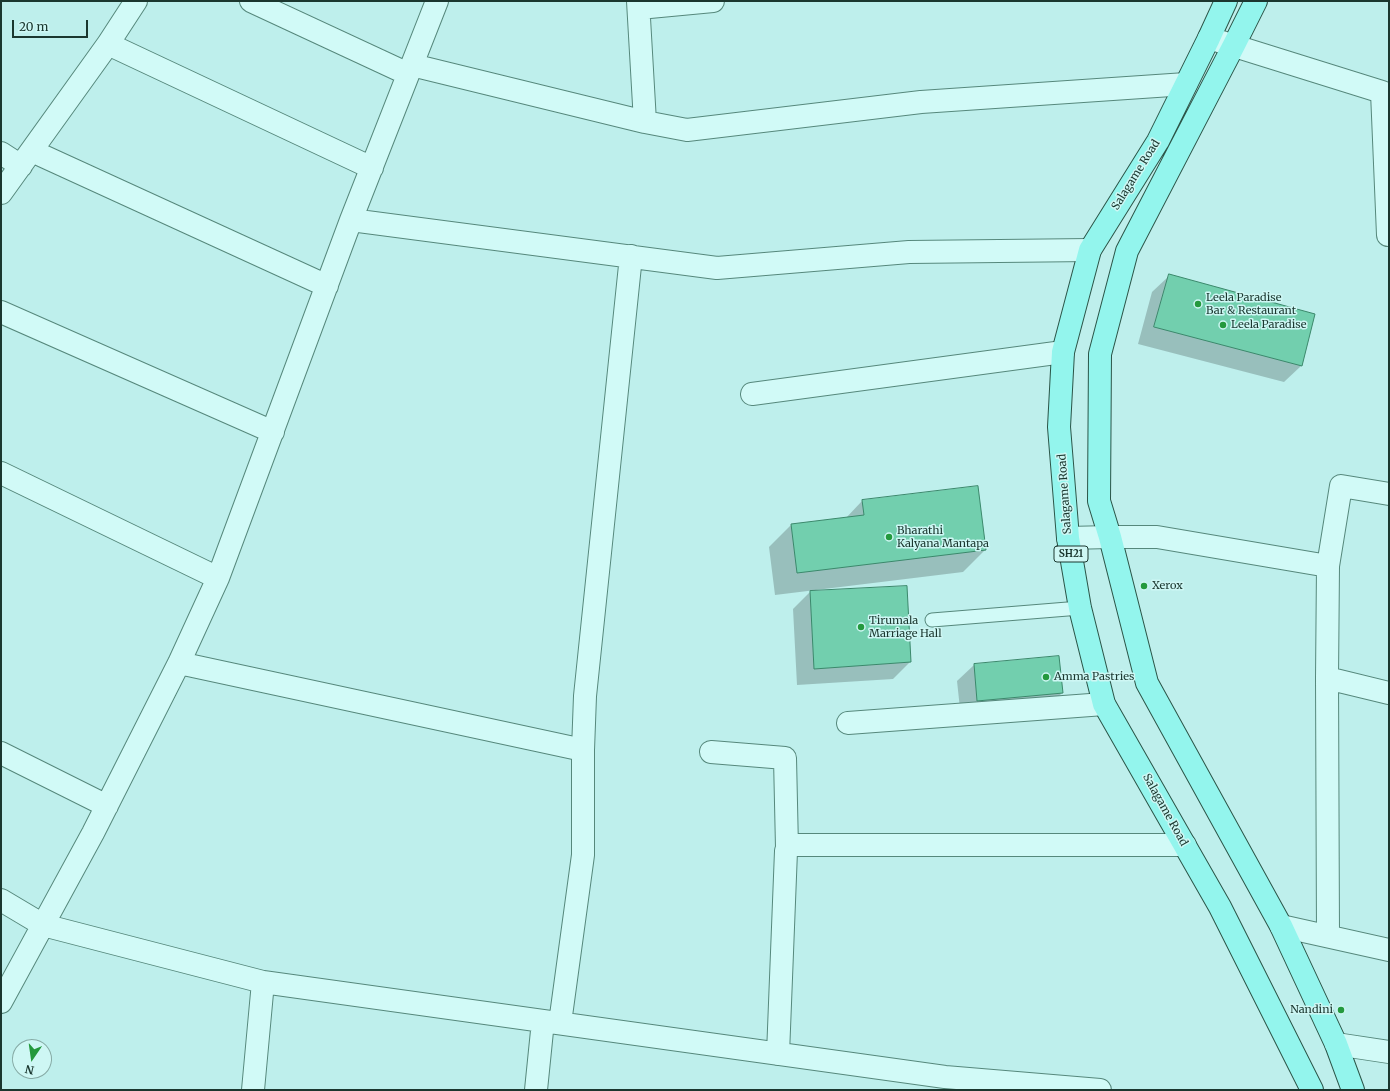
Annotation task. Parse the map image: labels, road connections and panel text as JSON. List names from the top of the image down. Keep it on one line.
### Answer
{"streets":{"main road":["Salagame Road","SH21"]},"places":["Leela Paradise Bar & Restaurant","Leela Paradise","Bharathi Kalyana Mantapa","Xerox","Tirumala Marriage Hall","Amma Pastries","Nandini"],"scale_bar":"20 m","north":"bottom"}
